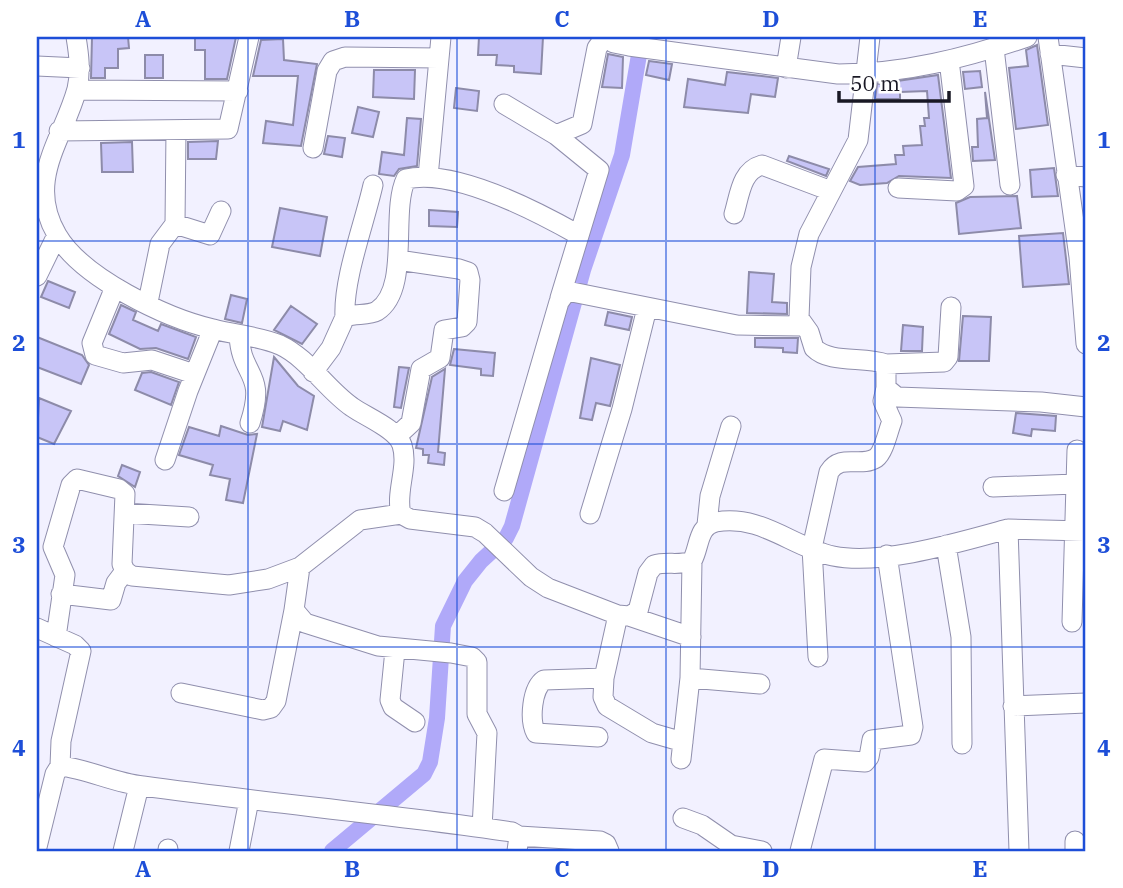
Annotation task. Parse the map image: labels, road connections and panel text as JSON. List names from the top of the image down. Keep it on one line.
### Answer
{"scale_bar":"50 m","grid":{"columns":["A","B","C","D","E"],"rows":["1","2","3","4"]}}
